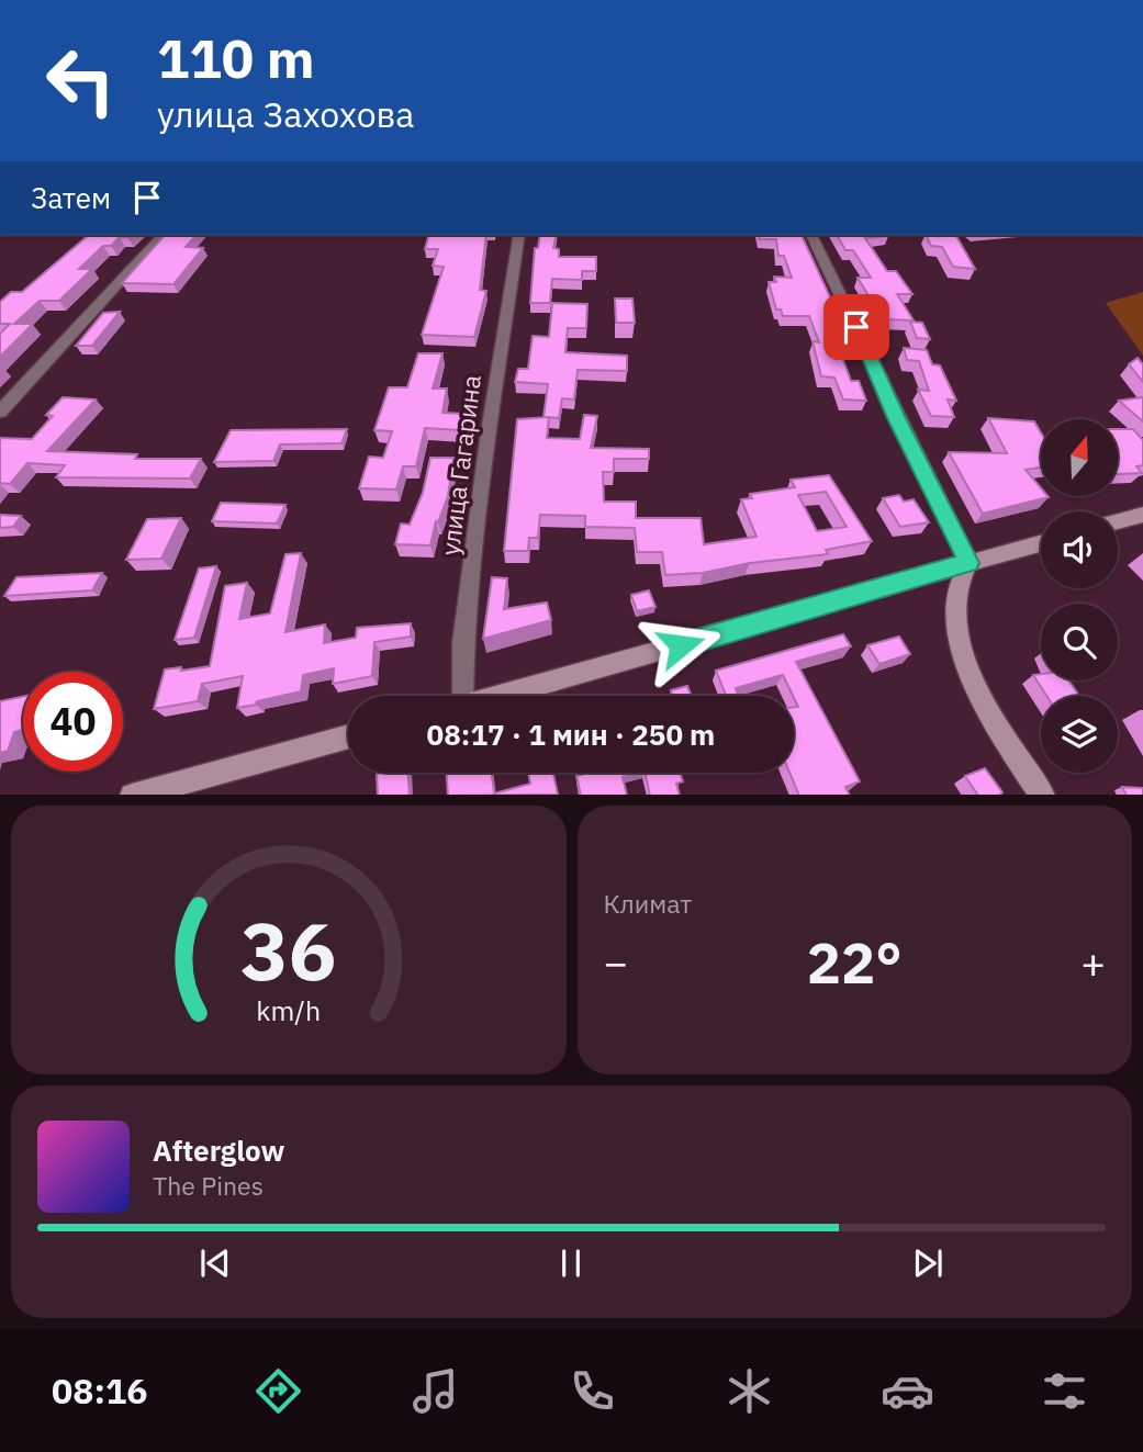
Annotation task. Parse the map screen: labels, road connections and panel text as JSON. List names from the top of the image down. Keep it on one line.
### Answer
{"streets":{"street":["улица Гагарина"]},"north":"top","page":{"turn":["110 m","улица Захохова"],"then":"Затем","limit":"40","trip":"08:17 · 1 мин · 250 m","tile":"Климат","heat":["−","22°","+"],"song":["Afterglow","The Pines"],"tabs":"08:16","gauge":["36","km/h"]}}
